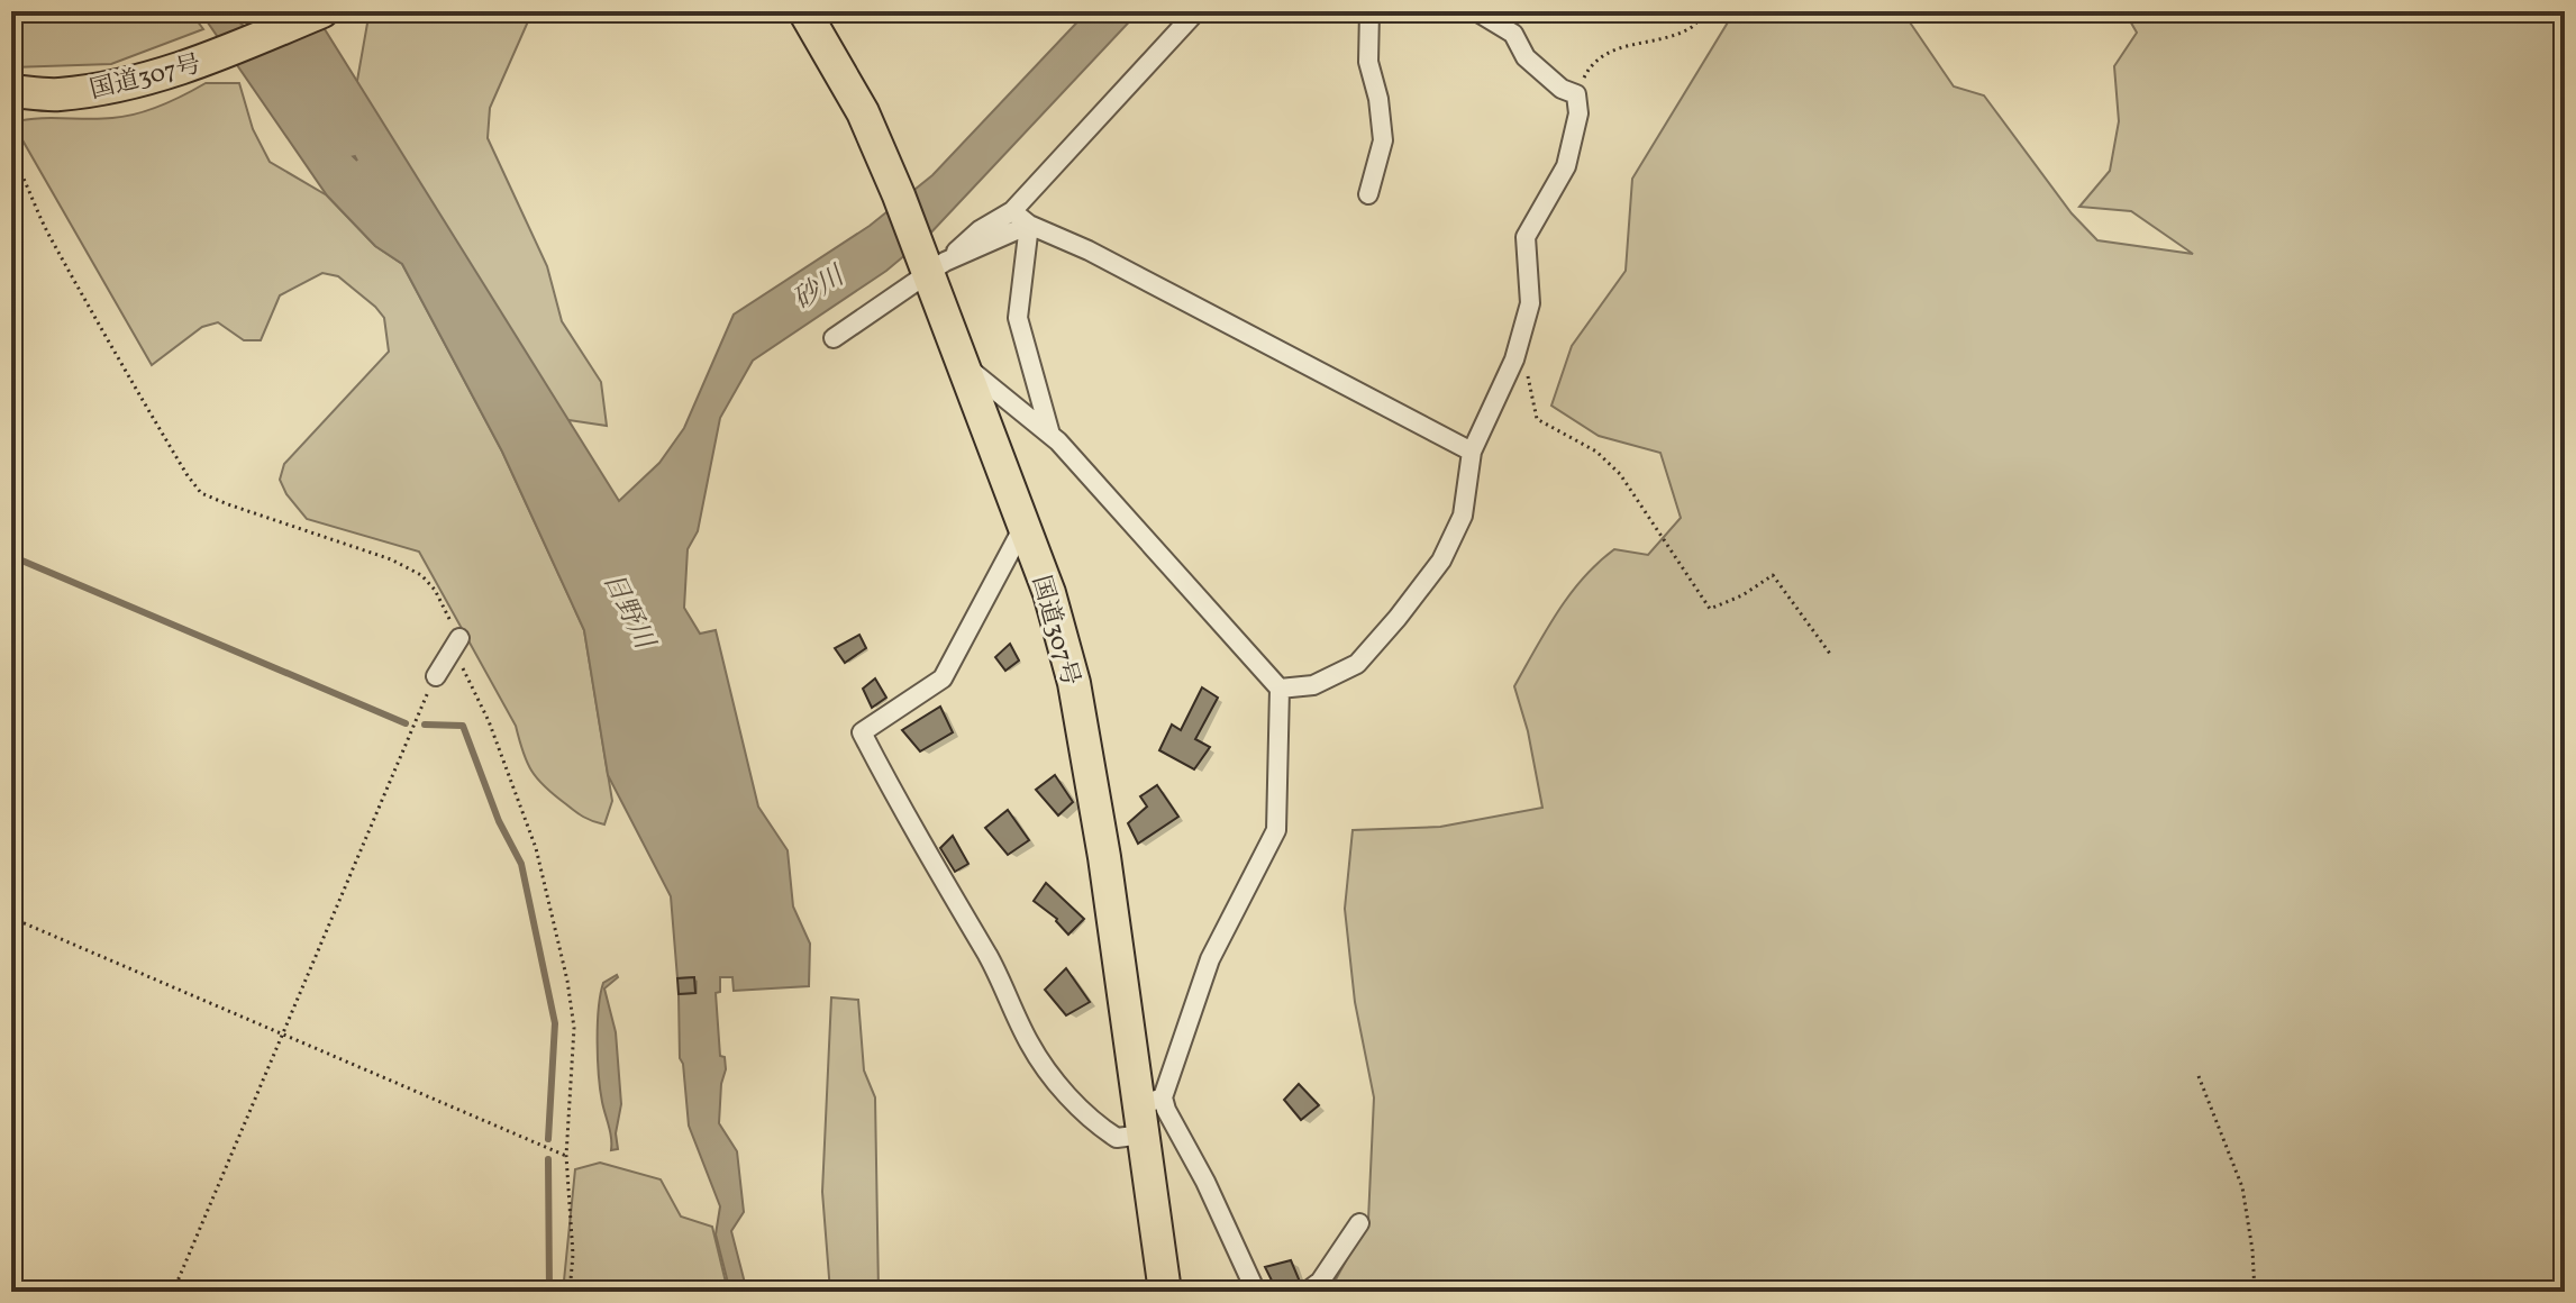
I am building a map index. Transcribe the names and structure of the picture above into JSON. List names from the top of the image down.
{
  "streets": {
    "highway": ["国道307号"]
  },
  "water": ["砂川", "日野川"]
}
